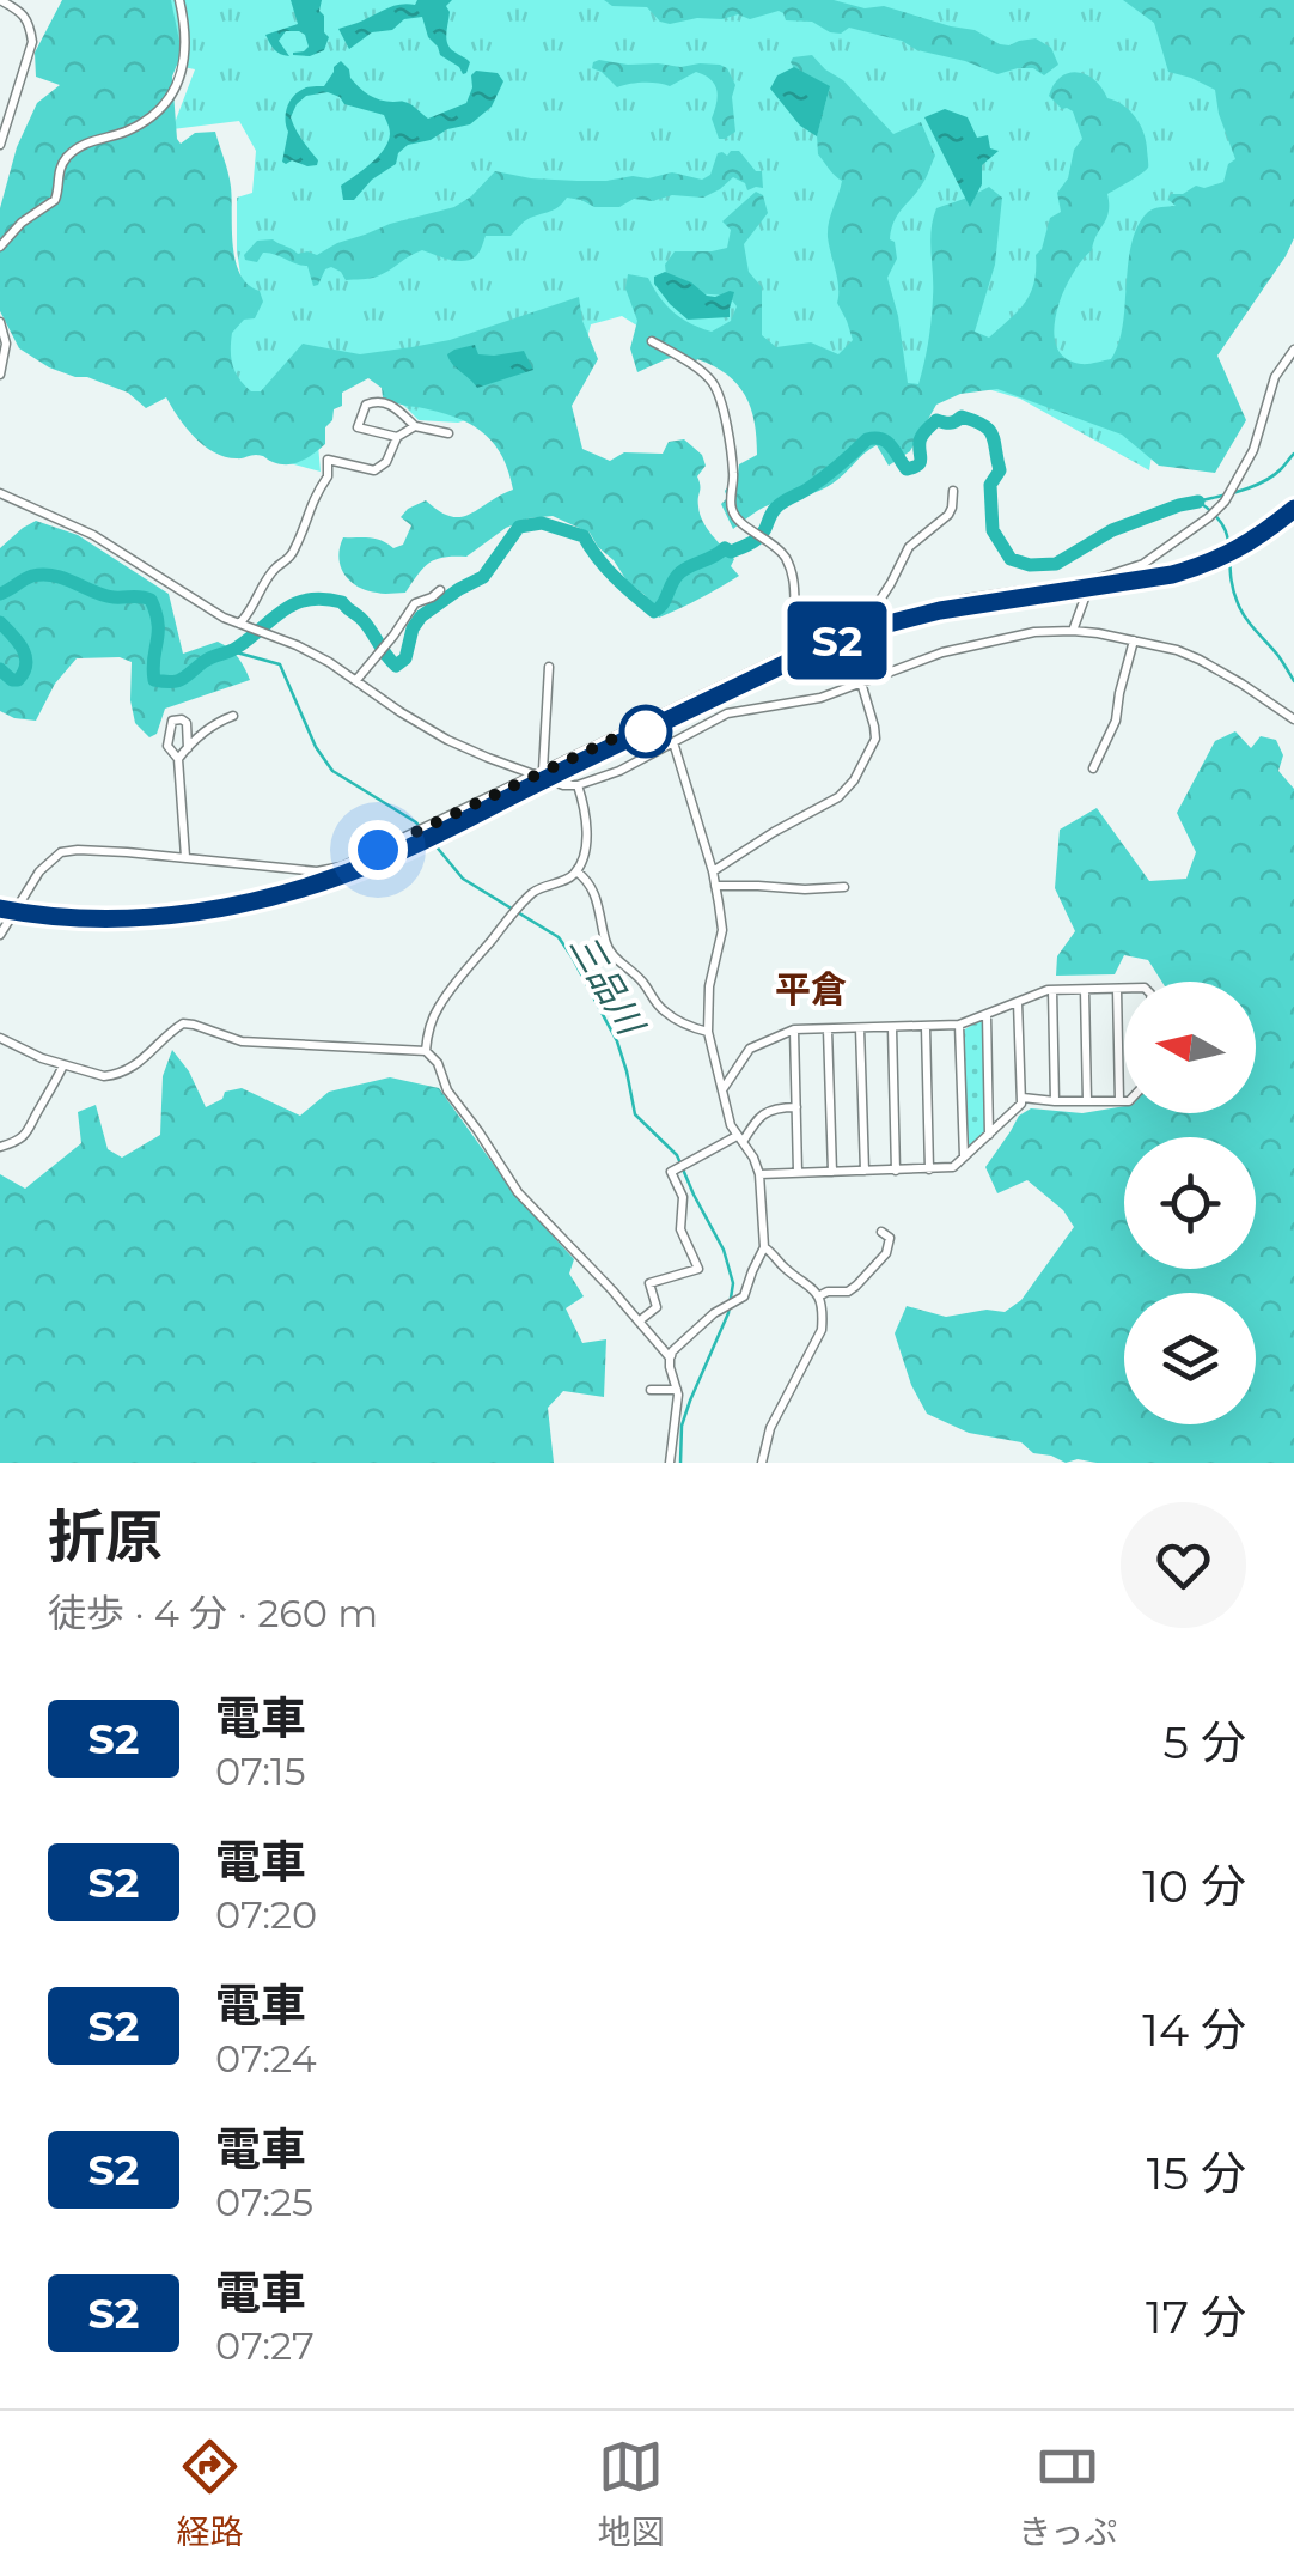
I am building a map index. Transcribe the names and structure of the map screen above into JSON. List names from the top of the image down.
{
  "districts": ["平倉"],
  "water": ["三品川"],
  "north": "left",
  "page": {
    "on_map": "S2",
    "heading": ["折原", "徒歩 · 4 分 · 260 m"],
    "list": [
      {
        "mark": "S2",
        "name": "電車",
        "note": "07:15",
        "value": "5 分"
      },
      {
        "mark": "S2",
        "name": "電車",
        "note": "07:20",
        "value": "10 分"
      },
      {
        "mark": "S2",
        "name": "電車",
        "note": "07:24",
        "value": "14 分"
      },
      {
        "mark": "S2",
        "name": "電車",
        "note": "07:25",
        "value": "15 分"
      },
      {
        "mark": "S2",
        "name": "電車",
        "note": "07:27",
        "value": "17 分"
      }
    ],
    "tabs": ["経路", "地図", "きっぷ"]
  }
}
